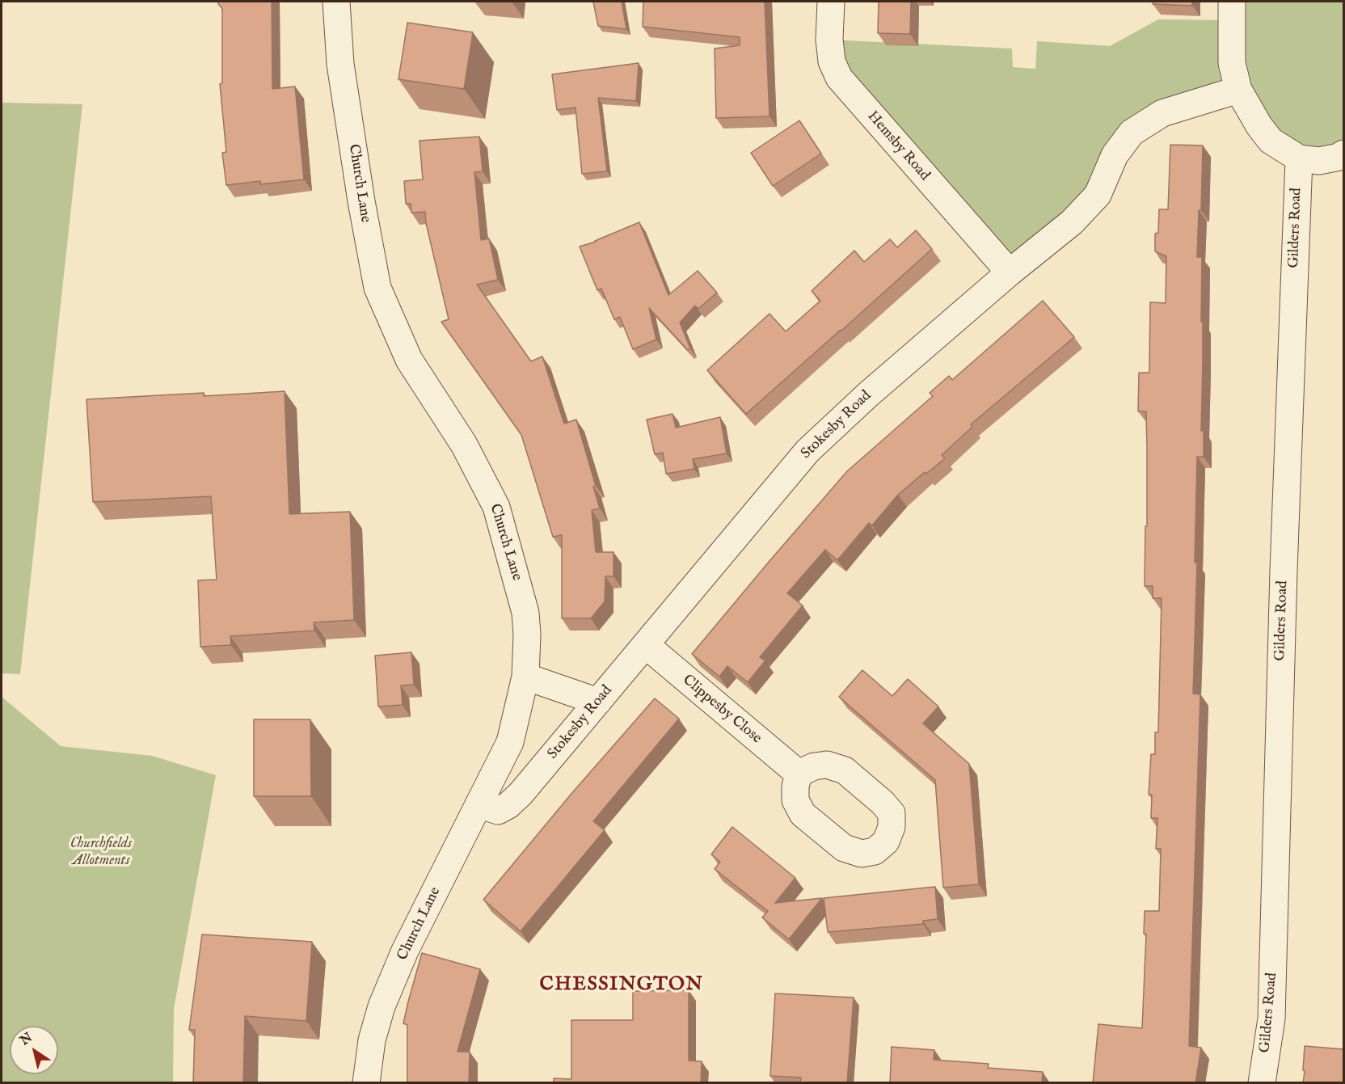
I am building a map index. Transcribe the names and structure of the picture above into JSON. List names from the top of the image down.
{
  "streets": {
    "street": [
      "Hemsby Road",
      "Church Lane",
      "Gilders Road",
      "Stokesby Road",
      "Clippesby Close"
    ]
  },
  "crossings": [
    ["Hemsby Road", "Stokesby Road"],
    ["Church Lane", "Stokesby Road"],
    ["Stokesby Road", "Clippesby Close"]
  ],
  "districts": ["CHESSINGTON"],
  "parks": ["Churchfields Allotments"],
  "north": "top left"
}
